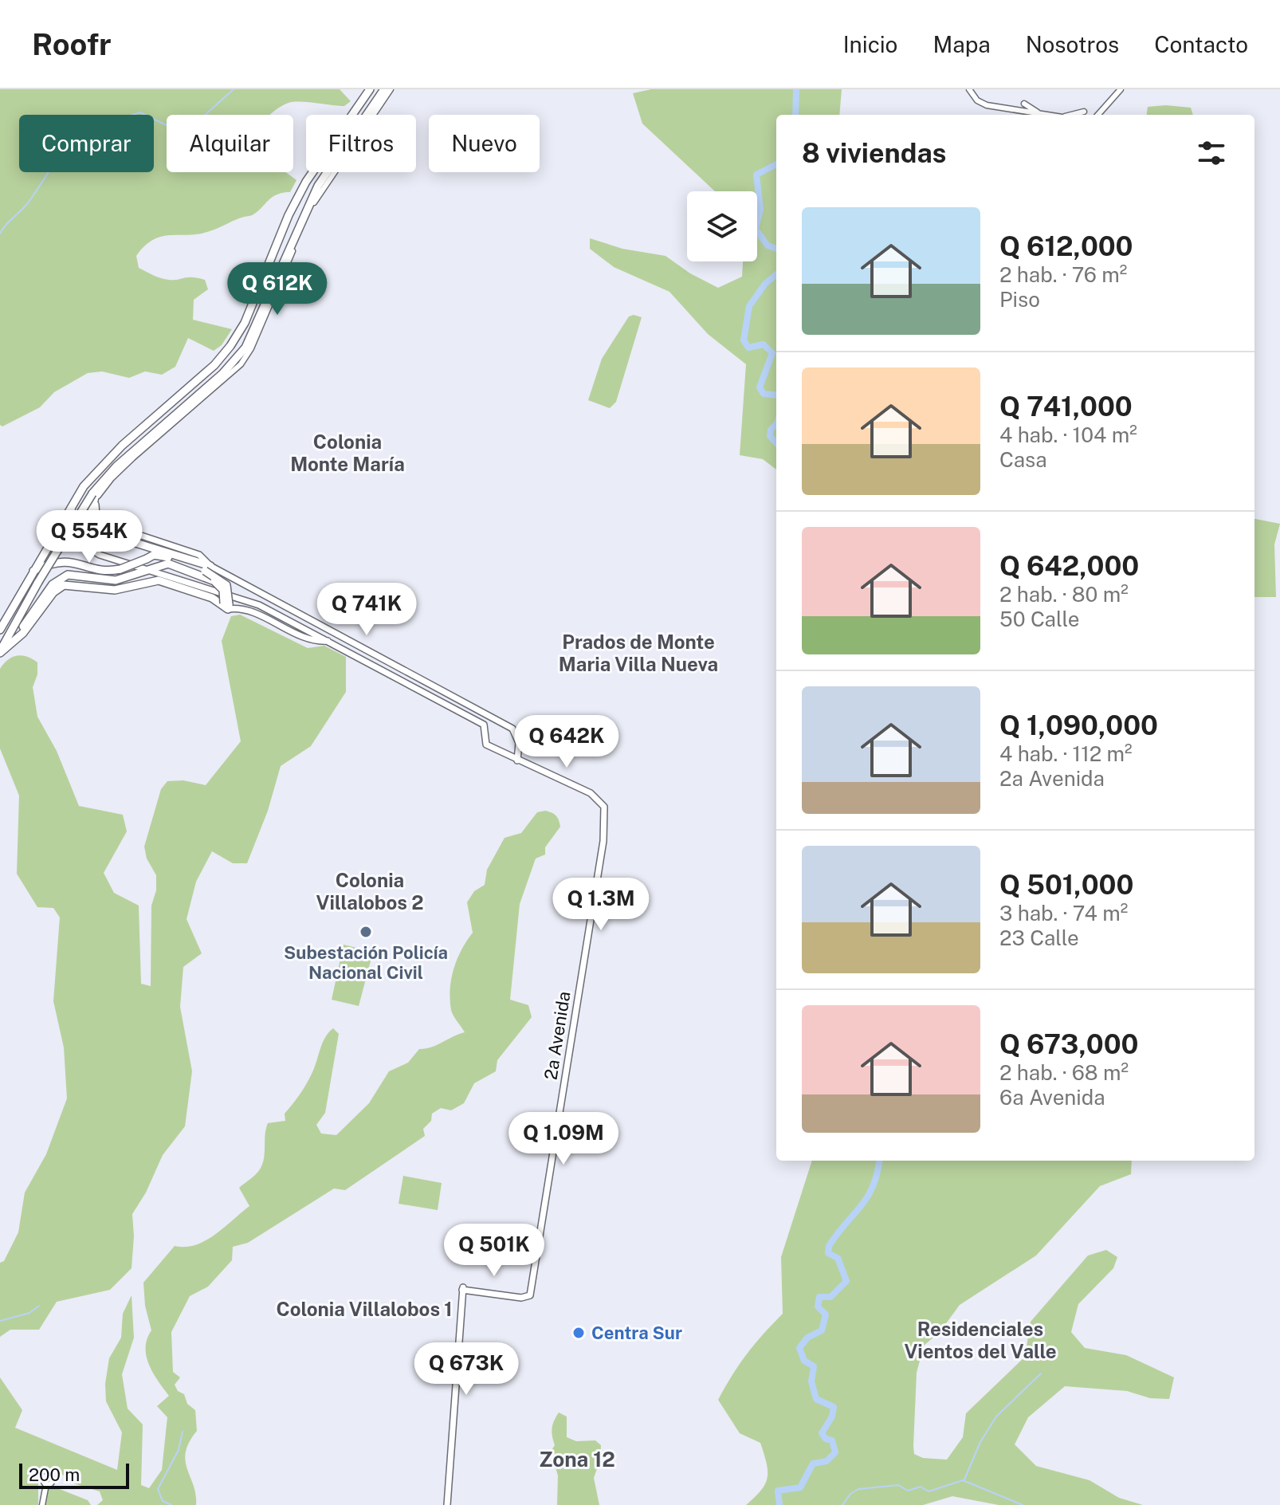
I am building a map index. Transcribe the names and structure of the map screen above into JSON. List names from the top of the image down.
{
  "streets": {
    "main road": ["2a Avenida"]
  },
  "districts": [
    "Colonia Monte María",
    "Prados de Monte Maria Villa Nueva",
    "Colonia Villalobos 2",
    "Colonia Villalobos 1",
    "Residenciales Vientos del Valle",
    "Zona 12"
  ],
  "places": ["Subestación Policía Nacional Civil", "Centra Sur"],
  "scale_bar": "200 m",
  "page": {
    "header": "Roofr",
    "nav": [
      "Inicio",
      "Mapa",
      "Nosotros",
      "Contacto"
    ],
    "chip": [
      "Comprar",
      "Alquilar",
      "Filtros",
      "Nuevo"
    ],
    "heading": "8 viviendas",
    "list": [
      {
        "name": "Q 612,000",
        "note": "2 hab. · 76 m² · Piso"
      },
      {
        "name": "Q 741,000",
        "note": "4 hab. · 104 m² · Casa"
      },
      {
        "name": "Q 642,000",
        "note": "2 hab. · 80 m² · 50 Calle"
      },
      {
        "name": "Q 1,090,000",
        "note": "4 hab. · 112 m² · 2a Avenida"
      },
      {
        "name": "Q 501,000",
        "note": "3 hab. · 74 m² · 23 Calle"
      },
      {
        "name": "Q 673,000",
        "note": "2 hab. · 68 m² · 6a Avenida"
      }
    ],
    "price": [
      "Q 612K",
      "Q 554K",
      "Q 741K",
      "Q 642K",
      "Q 1.3M",
      "Q 1.09M",
      "Q 501K",
      "Q 673K"
    ],
    "scale": "200 m"
  }
}
